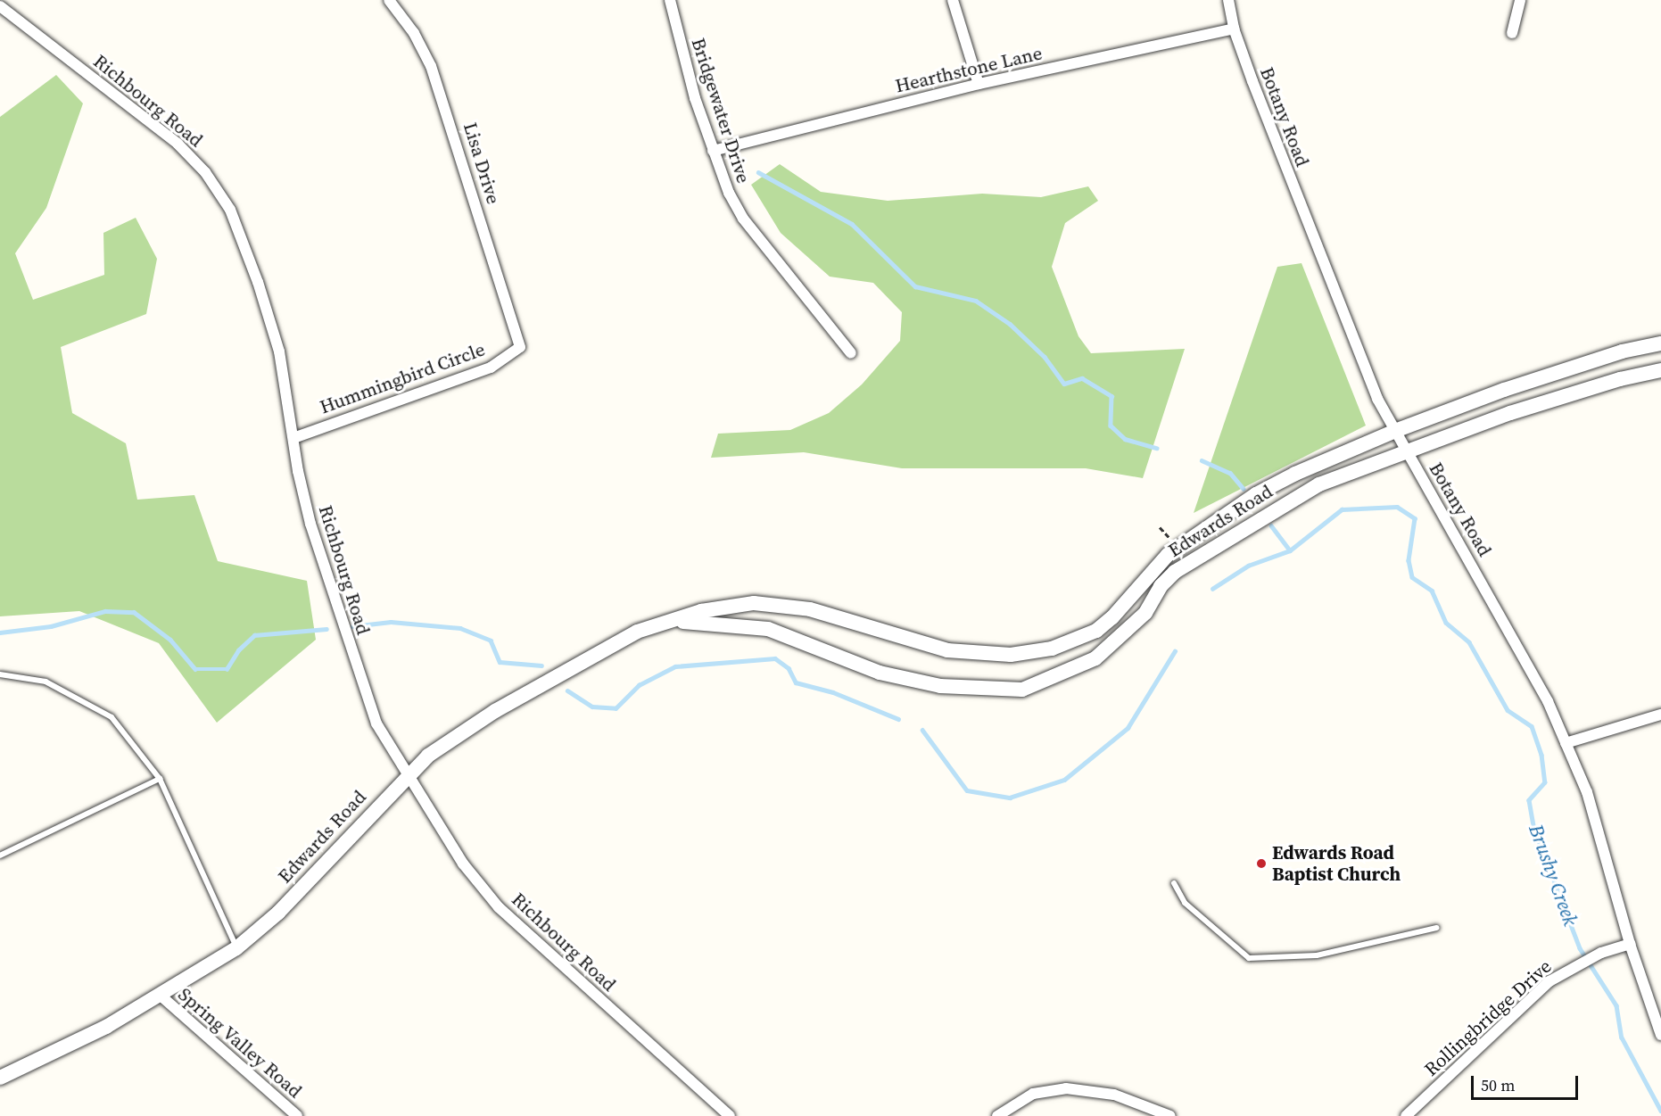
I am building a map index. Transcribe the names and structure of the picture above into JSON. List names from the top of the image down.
{
  "streets": {
    "street": [
      "Hearthstone Lane",
      "Richbourg Road",
      "Bridgewater Drive",
      "Botany Road",
      "Lisa Drive",
      "Hummingbird Circle",
      "Edwards Road",
      "Rollingbridge Drive",
      "Spring Valley Road"
    ]
  },
  "crossings": [
    ["Hearthstone Lane", "Bridgewater Drive"],
    ["Hearthstone Lane", "Botany Road"],
    ["Richbourg Road", "Hummingbird Circle"],
    ["Richbourg Road", "Edwards Road"],
    ["Botany Road", "Edwards Road"],
    ["Botany Road", "Rollingbridge Drive"],
    ["Lisa Drive", "Hummingbird Circle"],
    ["Edwards Road", "Spring Valley Road"]
  ],
  "water": ["Brushy Creek"],
  "places": ["Edwards Road Baptist Church"],
  "scale_bar": "50 m"
}
